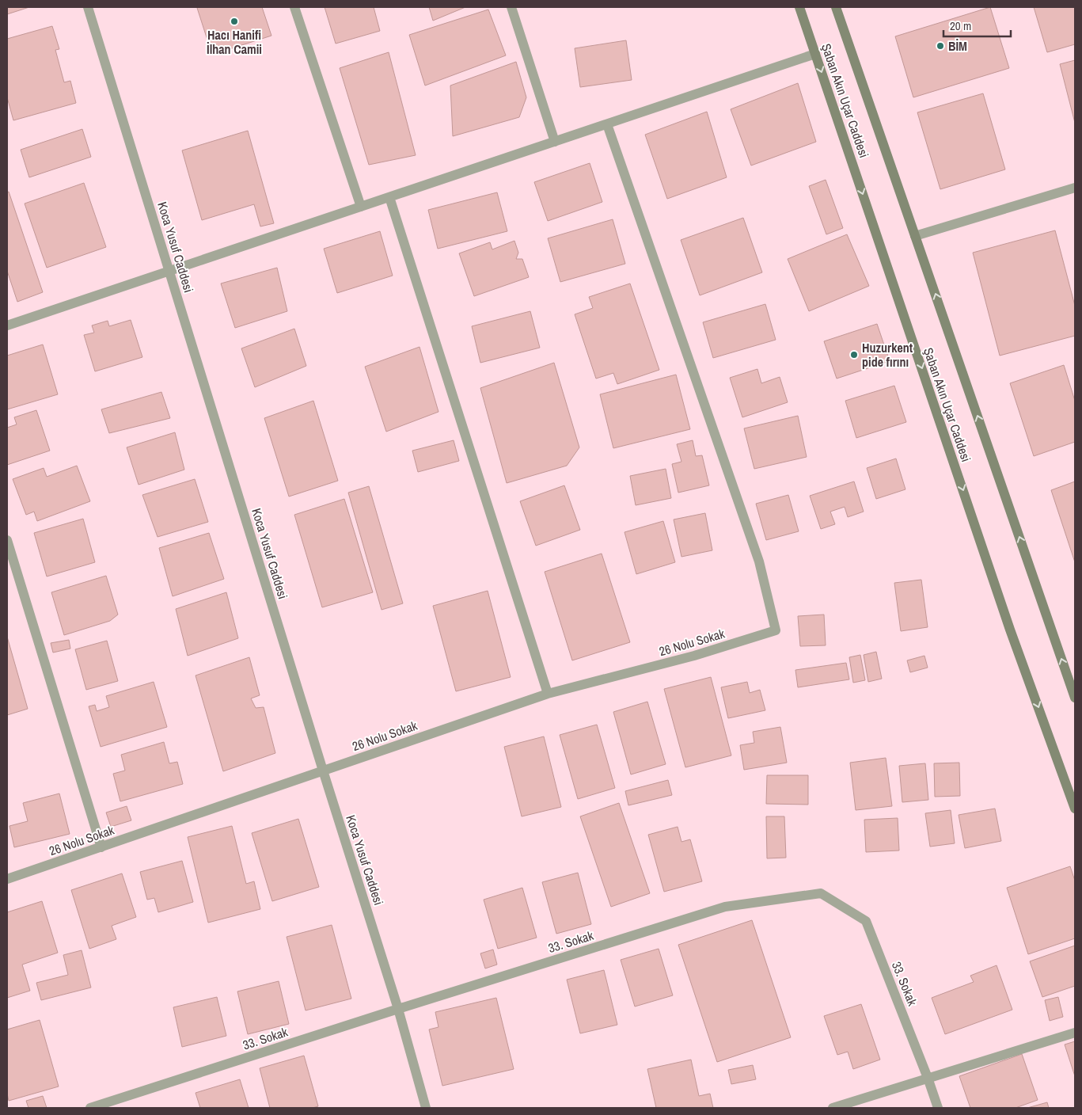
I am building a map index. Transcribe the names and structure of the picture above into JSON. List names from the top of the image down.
{
  "streets": {
    "main road": ["Şaban Akın Uçar Caddesi"],
    "street": ["Koca Yusuf Caddesi", "26 Nolu Sokak", "33. Sokak"]
  },
  "crossings": [
    ["Koca Yusuf Caddesi", "26 Nolu Sokak"],
    ["Koca Yusuf Caddesi", "33. Sokak"]
  ],
  "places": ["Hacı Hanifi İlhan Camii", "BİM", "Huzurkent pide fırını"],
  "scale_bar": "20 m"
}
